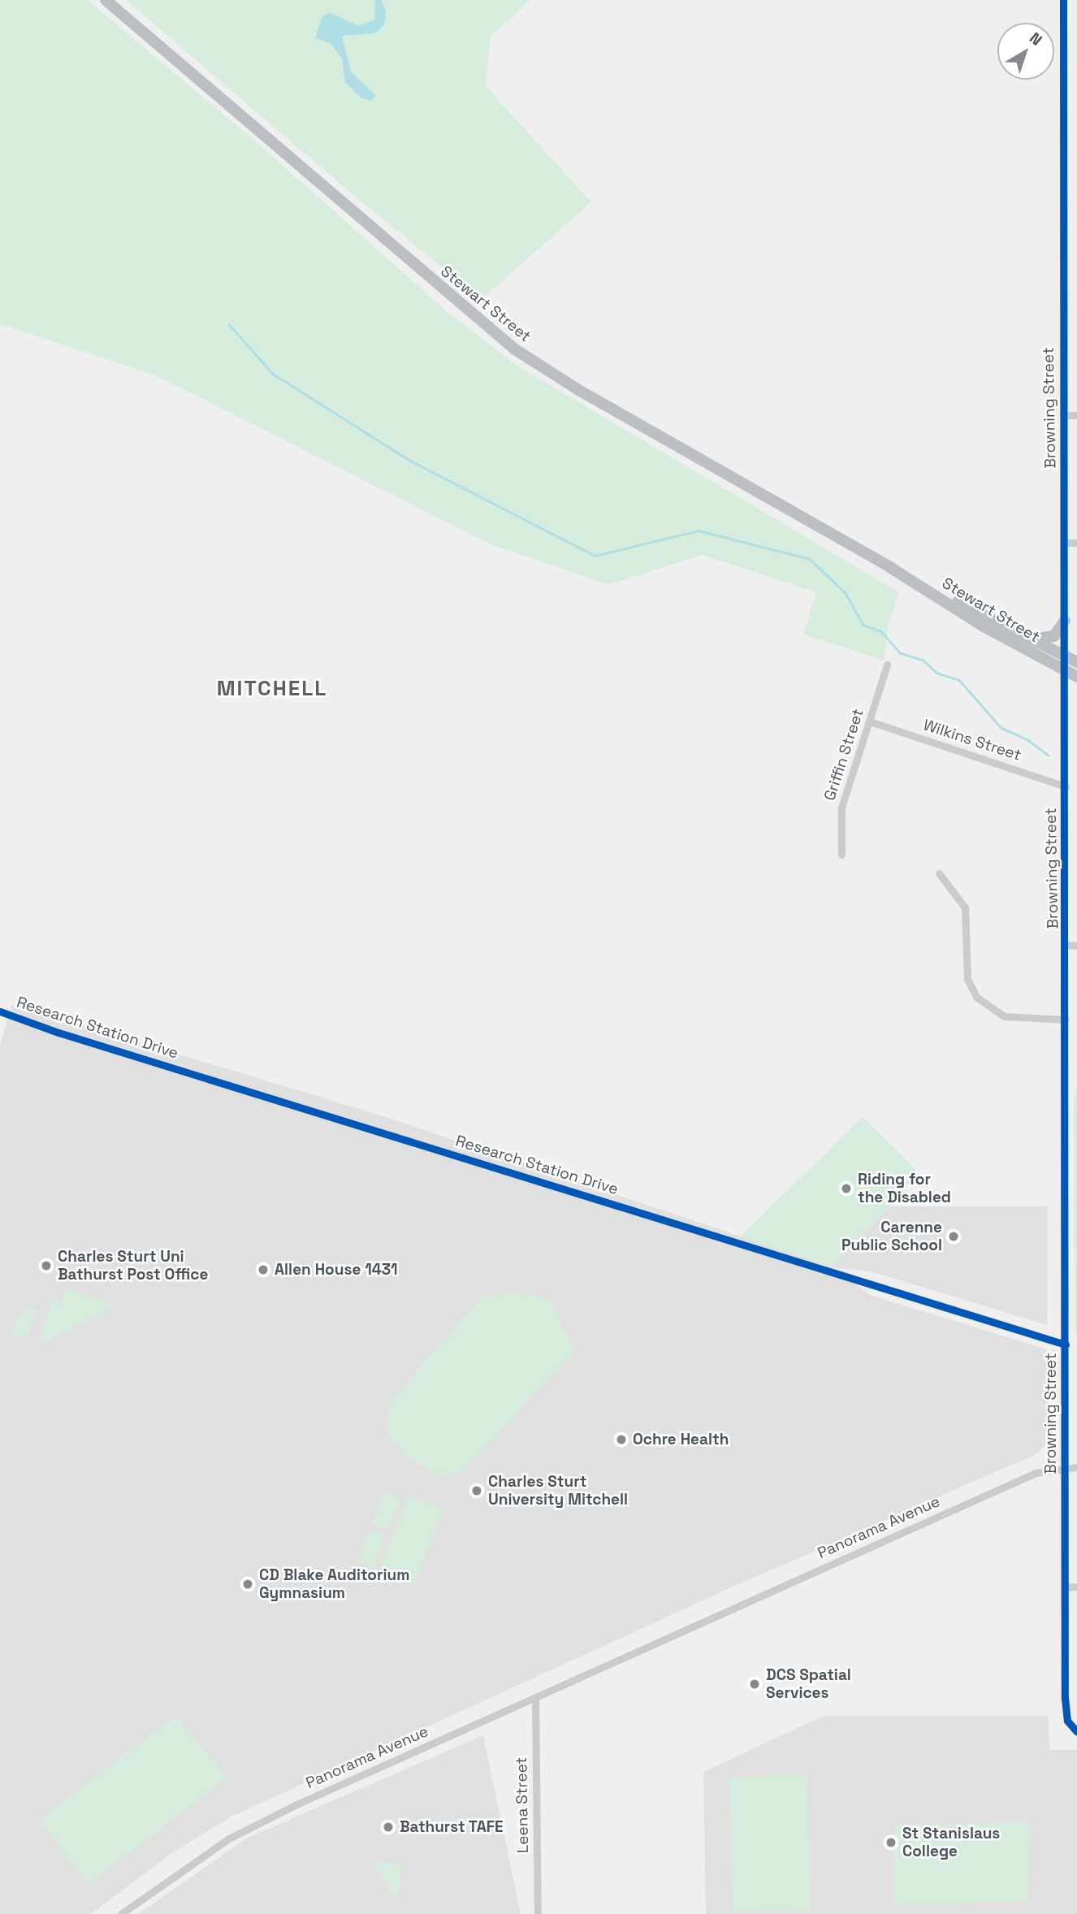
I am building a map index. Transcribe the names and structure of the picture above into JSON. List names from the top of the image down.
{
  "streets": {
    "highway": ["Stewart Street"],
    "street": [
      "Browning Street",
      "Wilkins Street",
      "Griffin Street",
      "Research Station Drive",
      "Panorama Avenue",
      "Leena Street"
    ]
  },
  "crossings": [
    ["Stewart Street", "Browning Street"],
    ["Browning Street", "Wilkins Street"],
    ["Browning Street", "Research Station Drive"],
    ["Browning Street", "Panorama Avenue"],
    ["Wilkins Street", "Griffin Street"],
    ["Panorama Avenue", "Leena Street"]
  ],
  "districts": ["MITCHELL"],
  "places": [
    "Riding for the Disabled",
    "Carenne Public School",
    "Charles Sturt Uni Bathurst Post Office",
    "Allen House 1431",
    "Ochre Health",
    "Charles Sturt University Mitchell",
    "CD Blake Auditorium Gymnasium",
    "DCS Spatial Services",
    "Bathurst TAFE",
    "St Stanislaus College"
  ],
  "north": "top right"
}
